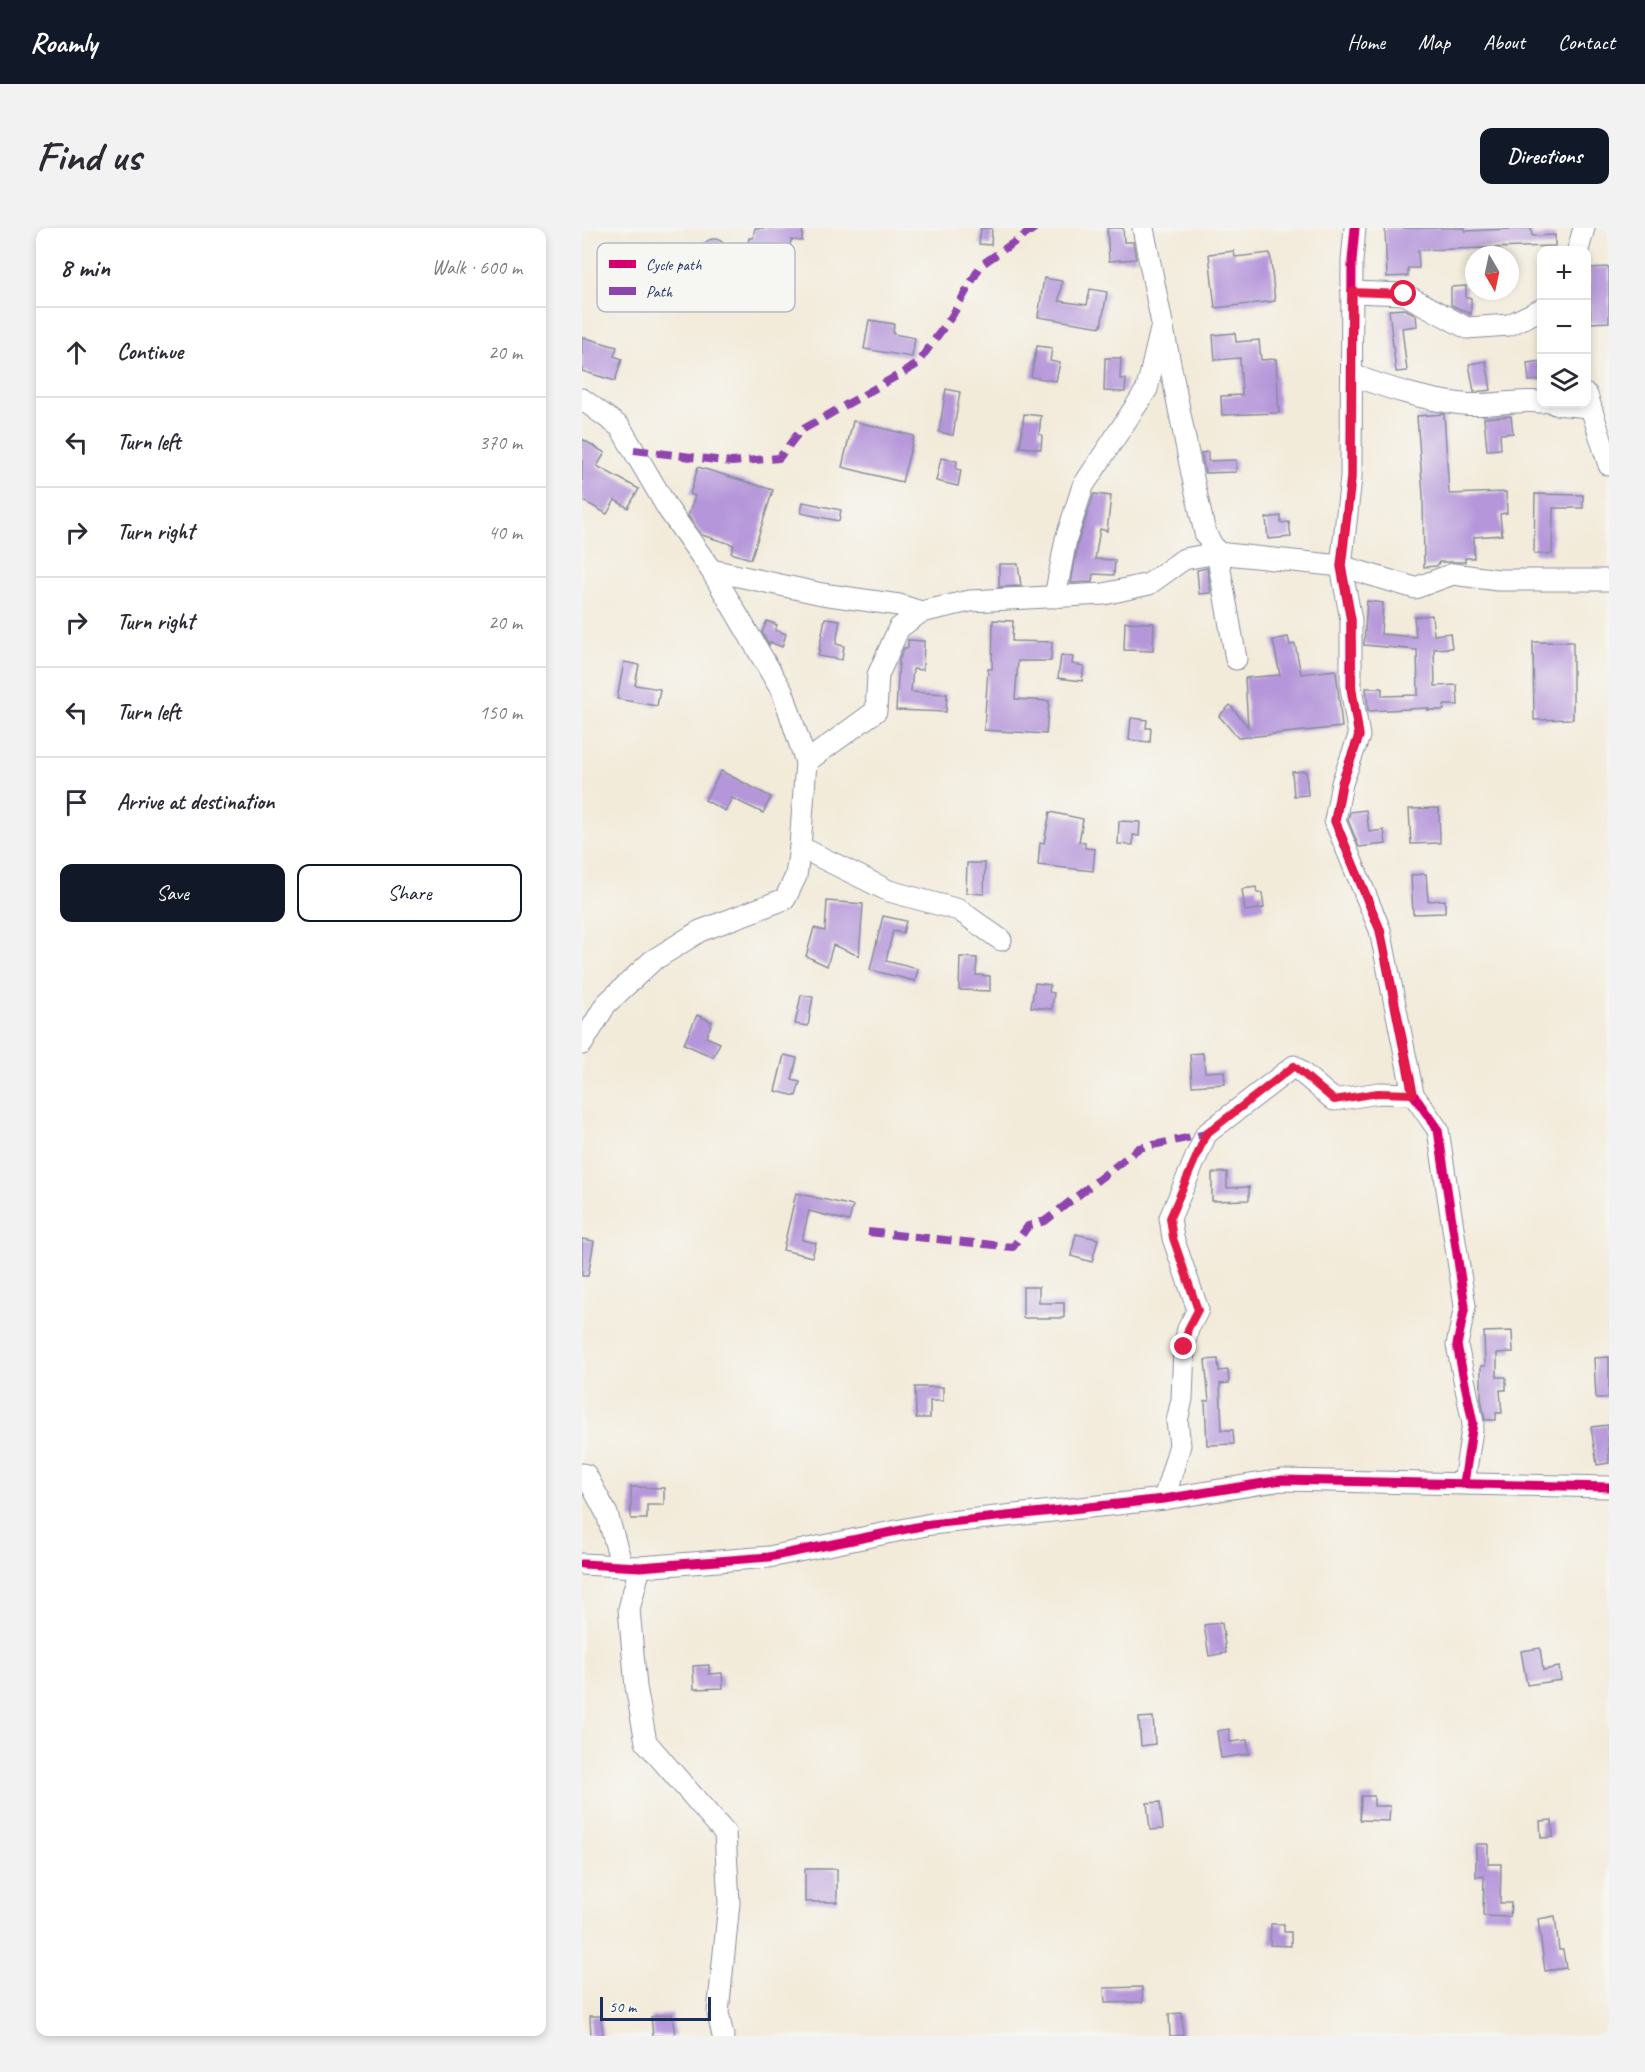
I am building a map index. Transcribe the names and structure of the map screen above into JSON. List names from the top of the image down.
{
  "legend": ["Cycle path", "Path"],
  "scale_bar": "50 m",
  "north": "bottom",
  "page": {
    "header": "Roamly",
    "nav": [
      "Home",
      "Map",
      "About",
      "Contact"
    ],
    "buttons": [
      "Directions",
      ["Save", "Share"]
    ],
    "title": "Find us",
    "heading": ["8 min", "Walk · 600 m"],
    "map_buttons": ["+", "−"],
    "list": [
      ["Continue", "20 m"],
      ["Turn left", "370 m"],
      ["Turn right", "40 m"],
      ["Turn right", "20 m"],
      ["Turn left", "150 m"],
      "Arrive at destination"
    ],
    "scale": "50 m"
  }
}
